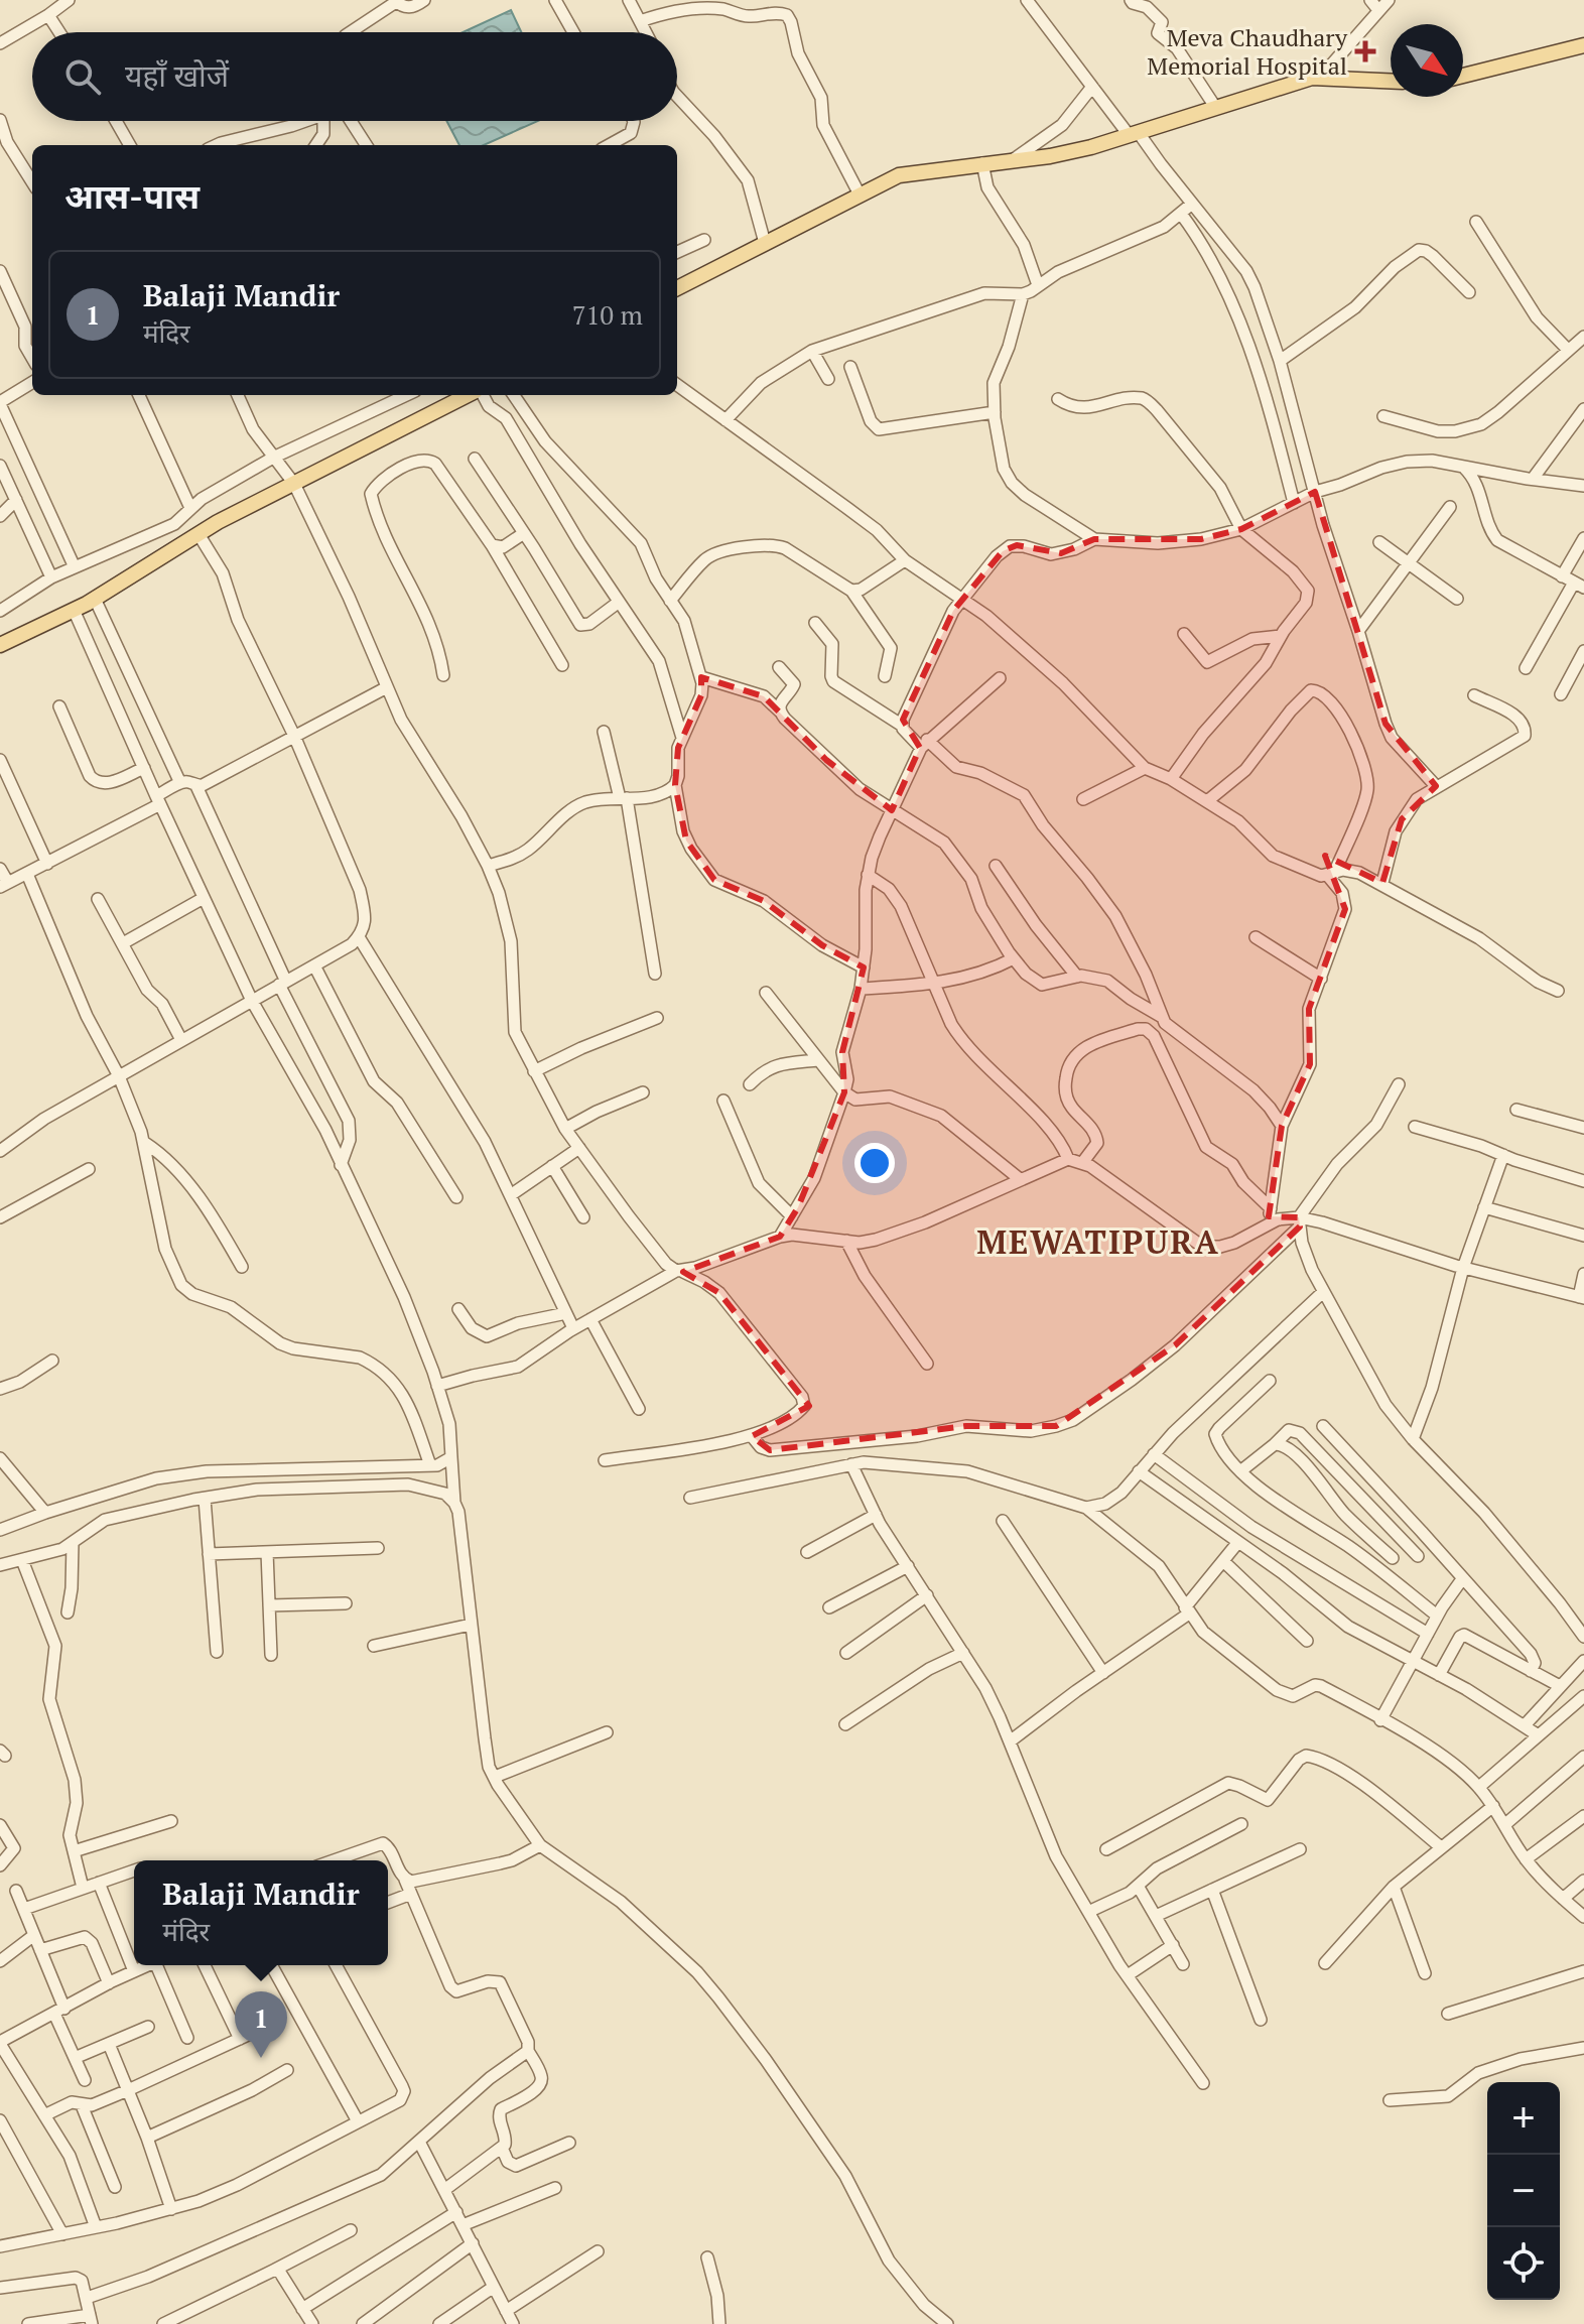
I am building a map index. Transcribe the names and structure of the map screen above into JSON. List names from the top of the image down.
{
  "districts": ["MEWATIPURA"],
  "places": {
    "health": ["Meva Chaudhary Memorial Hospital"]
  },
  "north": "bottom right",
  "page": {
    "search": "यहाँ खोजें",
    "heading": "आस-पास",
    "list": [
      {
        "mark": "1",
        "name": "Balaji Mandir",
        "note": "मंदिर",
        "value": "710 m"
      }
    ],
    "popup": ["Balaji Mandir", "मंदिर"],
    "pins": "1",
    "map_buttons": ["+", "−"]
  }
}
